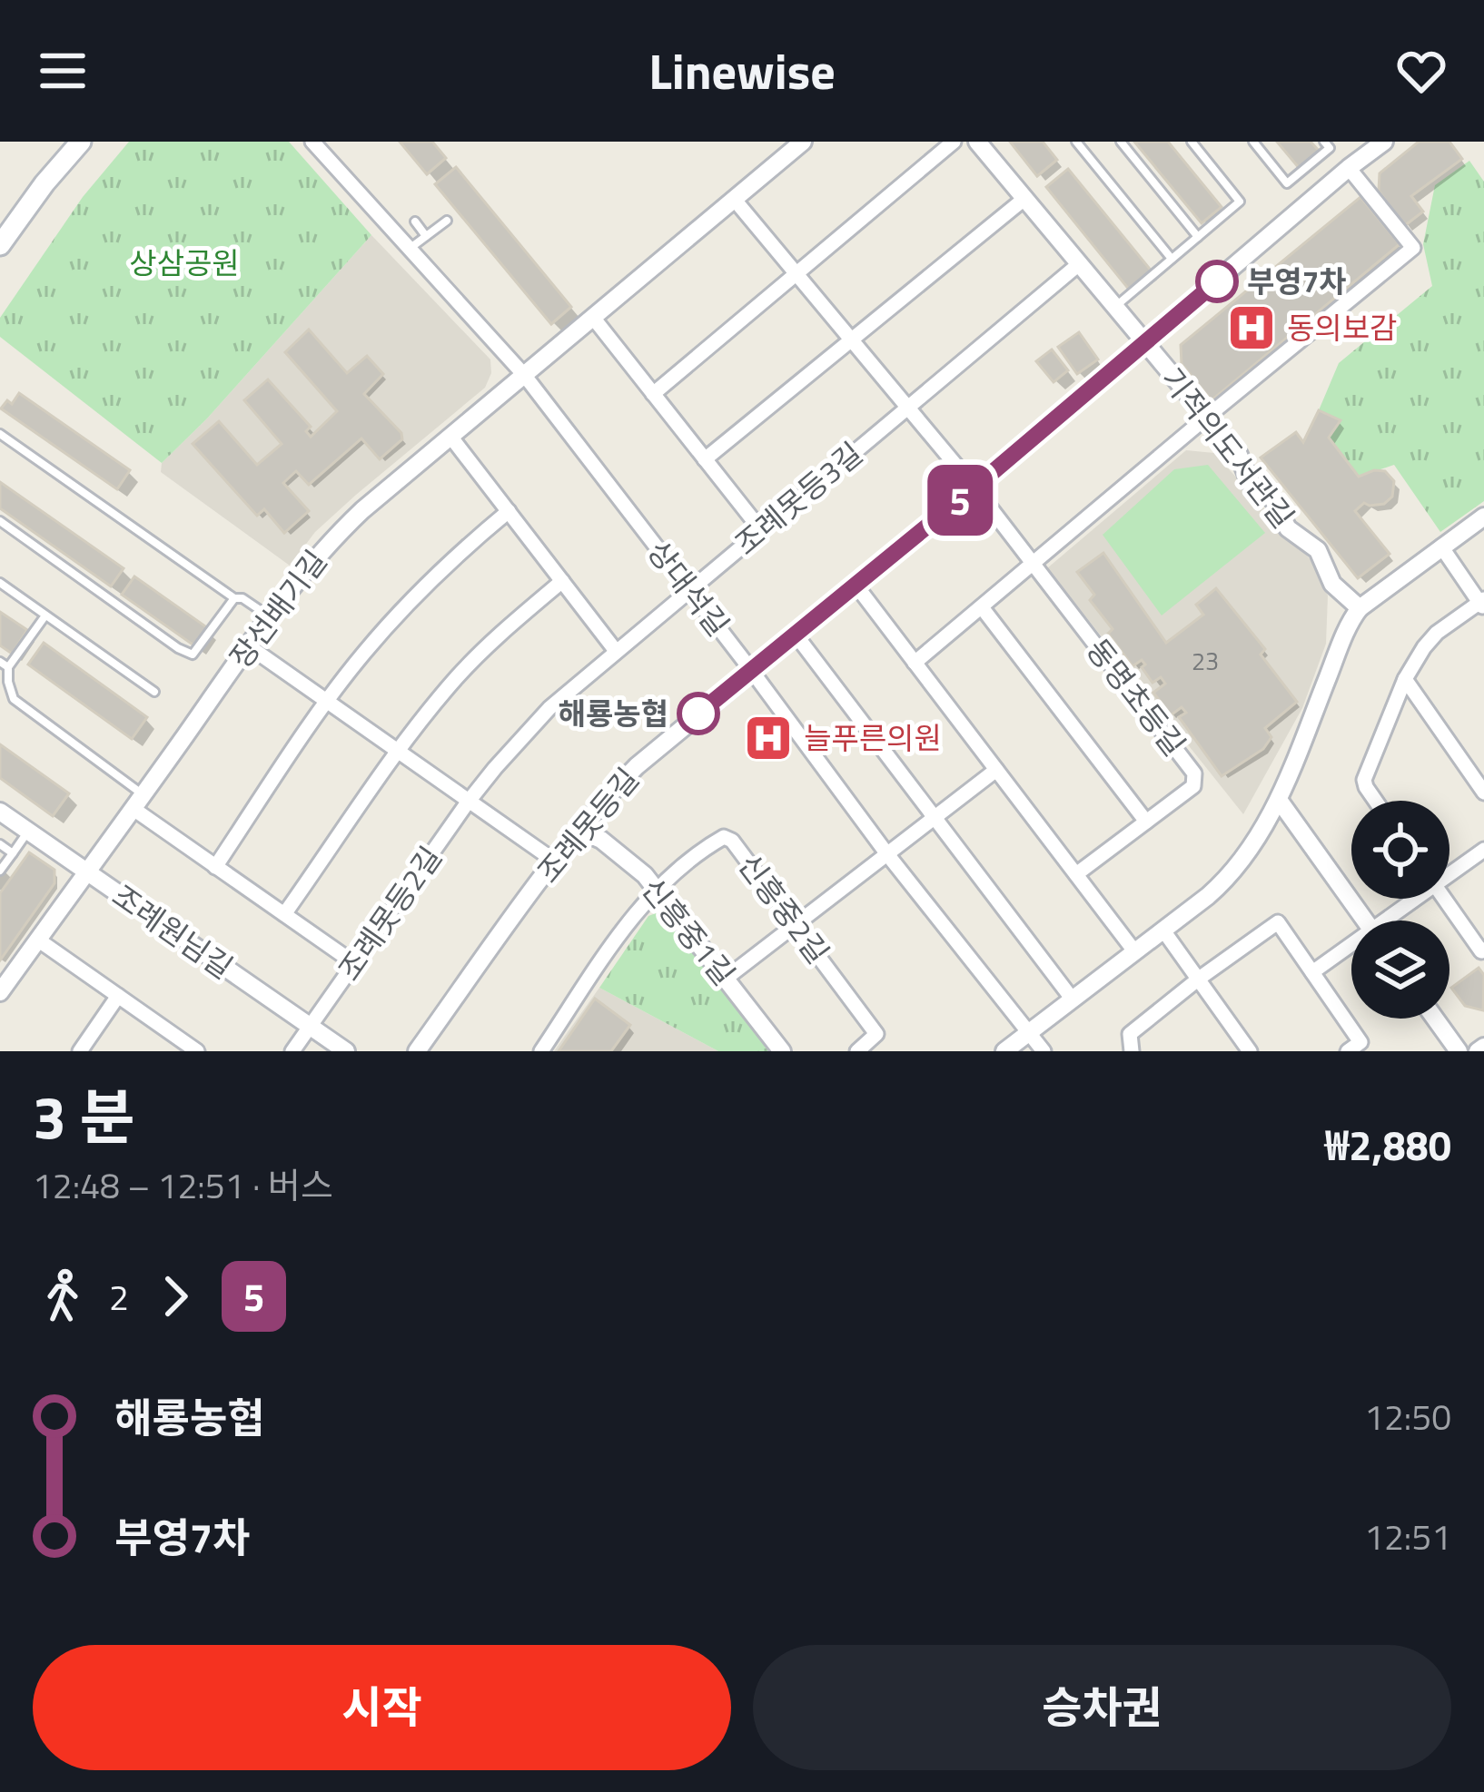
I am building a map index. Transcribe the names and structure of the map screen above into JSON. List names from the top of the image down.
{
  "streets": {
    "street": [
      "기적의도서관길",
      "조례못등3길",
      "상대석길",
      "장선배기길",
      "동명초등길",
      "조례못등길",
      "신흥중2길",
      "조례못등2길",
      "조례원님길",
      "신흥중1길"
    ]
  },
  "crossings": [
    ["기적의도서관길", "조례못등3길"],
    ["기적의도서관길", "조례못등길"],
    ["조례못등3길", "상대석길"],
    ["조례못등3길", "조례못등2길"],
    ["상대석길", "장선배기길"],
    ["상대석길", "조례못등길"],
    ["상대석길", "조례못등2길"],
    ["장선배기길", "조례원님길"],
    ["동명초등길", "조례못등길"],
    ["조례못등길", "신흥중1길"],
    ["신흥중2길", "신흥중1길"],
    ["조례못등2길", "조례원님길"]
  ],
  "parks": ["상삼공원"],
  "places": {
    "other": ["부영7차", "해룡농협"],
    "hospital": ["동의보감", "늘푸른의원"]
  },
  "lines": ["bus line 5"],
  "house_numbers": ["23"],
  "page": {
    "header": "Linewise",
    "on_map": "5",
    "heading": ["3 분", "12:48 – 12:51 · 버스", "₩2,880"],
    "legs": ["2", "5"],
    "list": [
      {
        "name": "해룡농협",
        "value": "12:50"
      },
      {
        "name": "부영7차",
        "value": "12:51"
      }
    ],
    "buttons": ["시작", "승차권"]
  }
}
